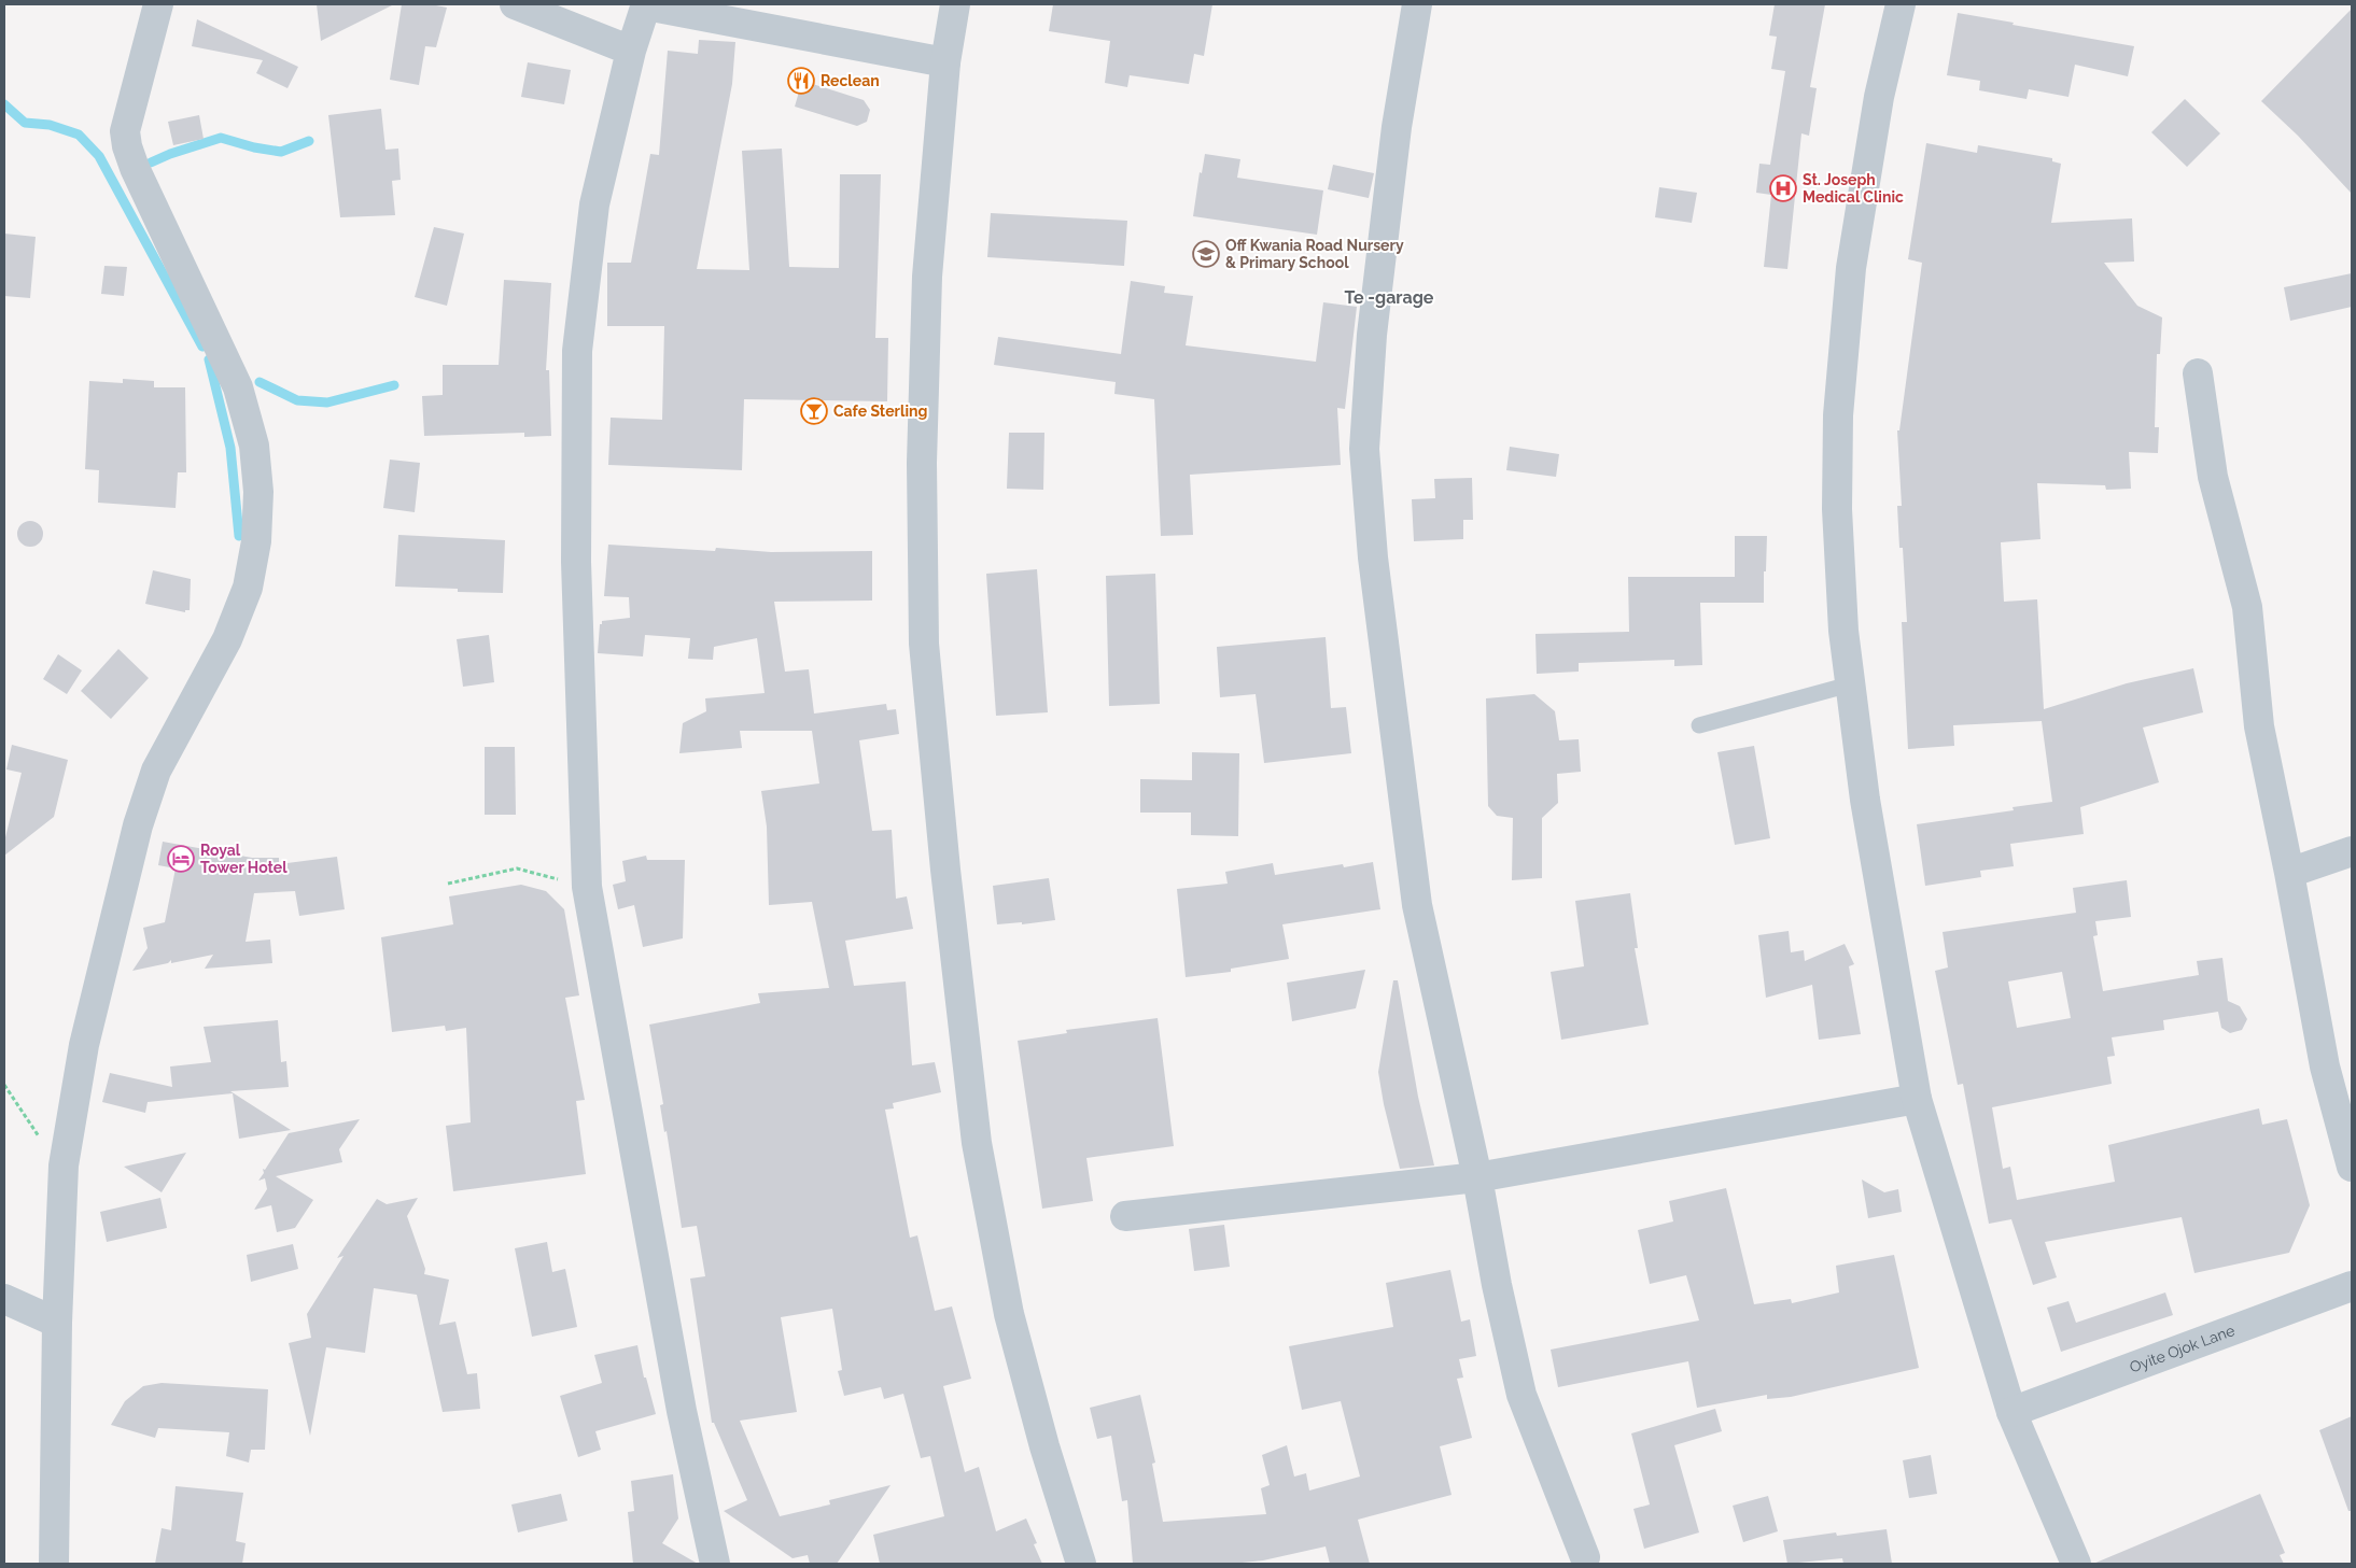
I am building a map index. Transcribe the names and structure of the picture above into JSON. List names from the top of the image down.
{
  "streets": {
    "street": ["Oyite Ojok Lane"]
  },
  "districts": ["Te -garage"],
  "places": {
    "restaurant": ["Reclean"],
    "hospital": ["St. Joseph Medical Clinic"],
    "school or university": ["Off Kwania Road Nursery & Primary School"],
    "bar": ["Cafe Sterling"],
    "hotel": ["Royal Tower Hotel"]
  }
}
